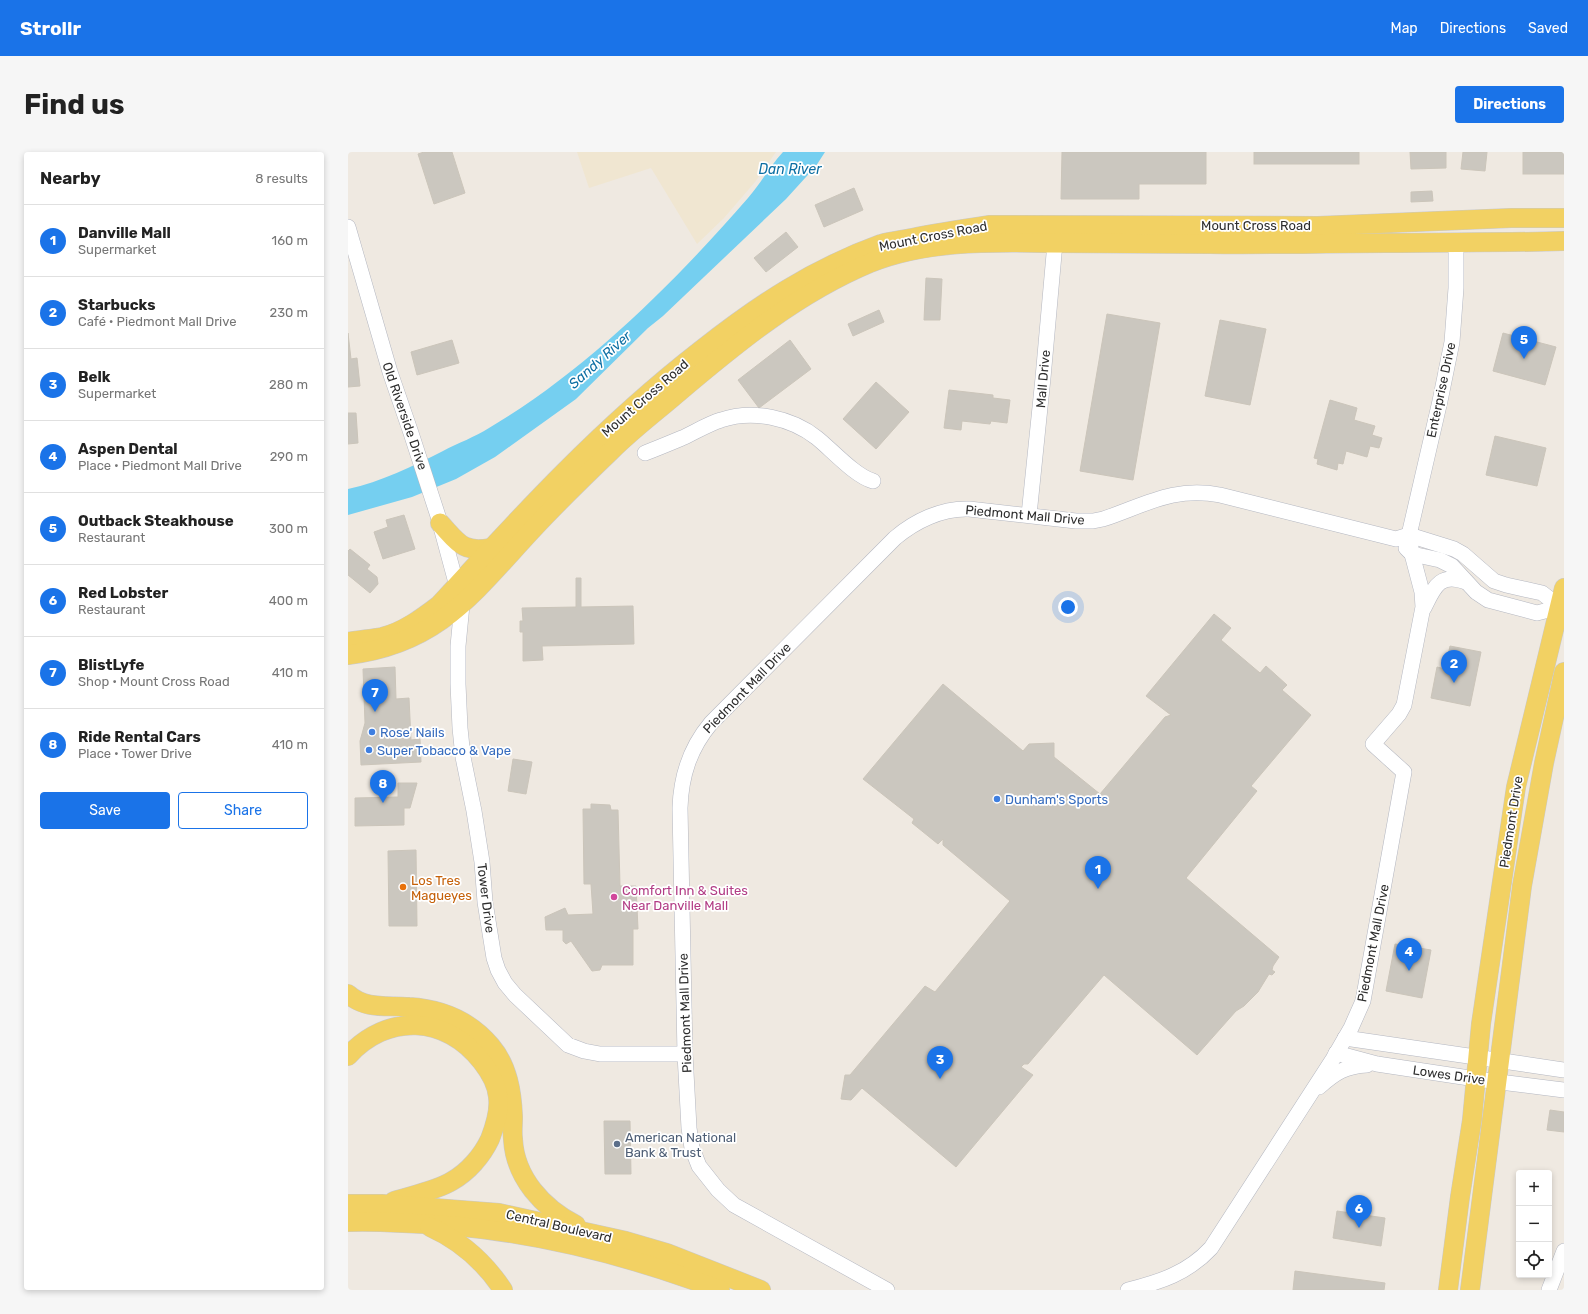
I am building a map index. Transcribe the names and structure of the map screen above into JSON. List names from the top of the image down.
{
  "streets": {
    "main road": ["Mount Cross Road", "Piedmont Drive", "Central Boulevard"],
    "street": [
      "Mall Drive",
      "Enterprise Drive",
      "Old Riverside Drive",
      "Piedmont Mall Drive",
      "Tower Drive",
      "Lowes Drive"
    ]
  },
  "crossings": [
    ["Mount Cross Road", "Mall Drive"],
    ["Mount Cross Road", "Enterprise Drive"],
    ["Mount Cross Road", "Old Riverside Drive"],
    ["Mount Cross Road", "Tower Drive"],
    ["Mall Drive", "Piedmont Mall Drive"],
    ["Enterprise Drive", "Piedmont Mall Drive"],
    ["Old Riverside Drive", "Tower Drive"],
    ["Piedmont Mall Drive", "Tower Drive"],
    ["Piedmont Mall Drive", "Lowes Drive"],
    ["Piedmont Drive", "Lowes Drive"]
  ],
  "water": ["Dan River", "Sandy River"],
  "places": [
    "Rose' Nails",
    "Super Tobacco & Vape",
    "Dunham's Sports",
    "Los Tres Magueyes",
    "Comfort Inn & Suites Near Danville Mall",
    "American National Bank & Trust"
  ],
  "page": {
    "header": "Strollr",
    "nav": ["Map", "Directions", "Saved"],
    "buttons": [
      "Directions",
      ["Save", "Share"]
    ],
    "title": "Find us",
    "heading": ["Nearby", "8 results"],
    "list": [
      {
        "mark": "1",
        "name": "Danville Mall",
        "note": "Supermarket",
        "value": "160 m"
      },
      {
        "mark": "2",
        "name": "Starbucks",
        "note": "Café · Piedmont Mall Drive",
        "value": "230 m"
      },
      {
        "mark": "3",
        "name": "Belk",
        "note": "Supermarket",
        "value": "280 m"
      },
      {
        "mark": "4",
        "name": "Aspen Dental",
        "note": "Place · Piedmont Mall Drive",
        "value": "290 m"
      },
      {
        "mark": "5",
        "name": "Outback Steakhouse",
        "note": "Restaurant",
        "value": "300 m"
      },
      {
        "mark": "6",
        "name": "Red Lobster",
        "note": "Restaurant",
        "value": "400 m"
      },
      {
        "mark": "7",
        "name": "BlistLyfe",
        "note": "Shop · Mount Cross Road",
        "value": "410 m"
      },
      {
        "mark": "8",
        "name": "Ride Rental Cars",
        "note": "Place · Tower Drive",
        "value": "410 m"
      }
    ],
    "pins": [
      "5",
      "2",
      "7",
      "8",
      "1",
      "4",
      "3",
      "6"
    ],
    "map_buttons": ["+", "−"]
  }
}
